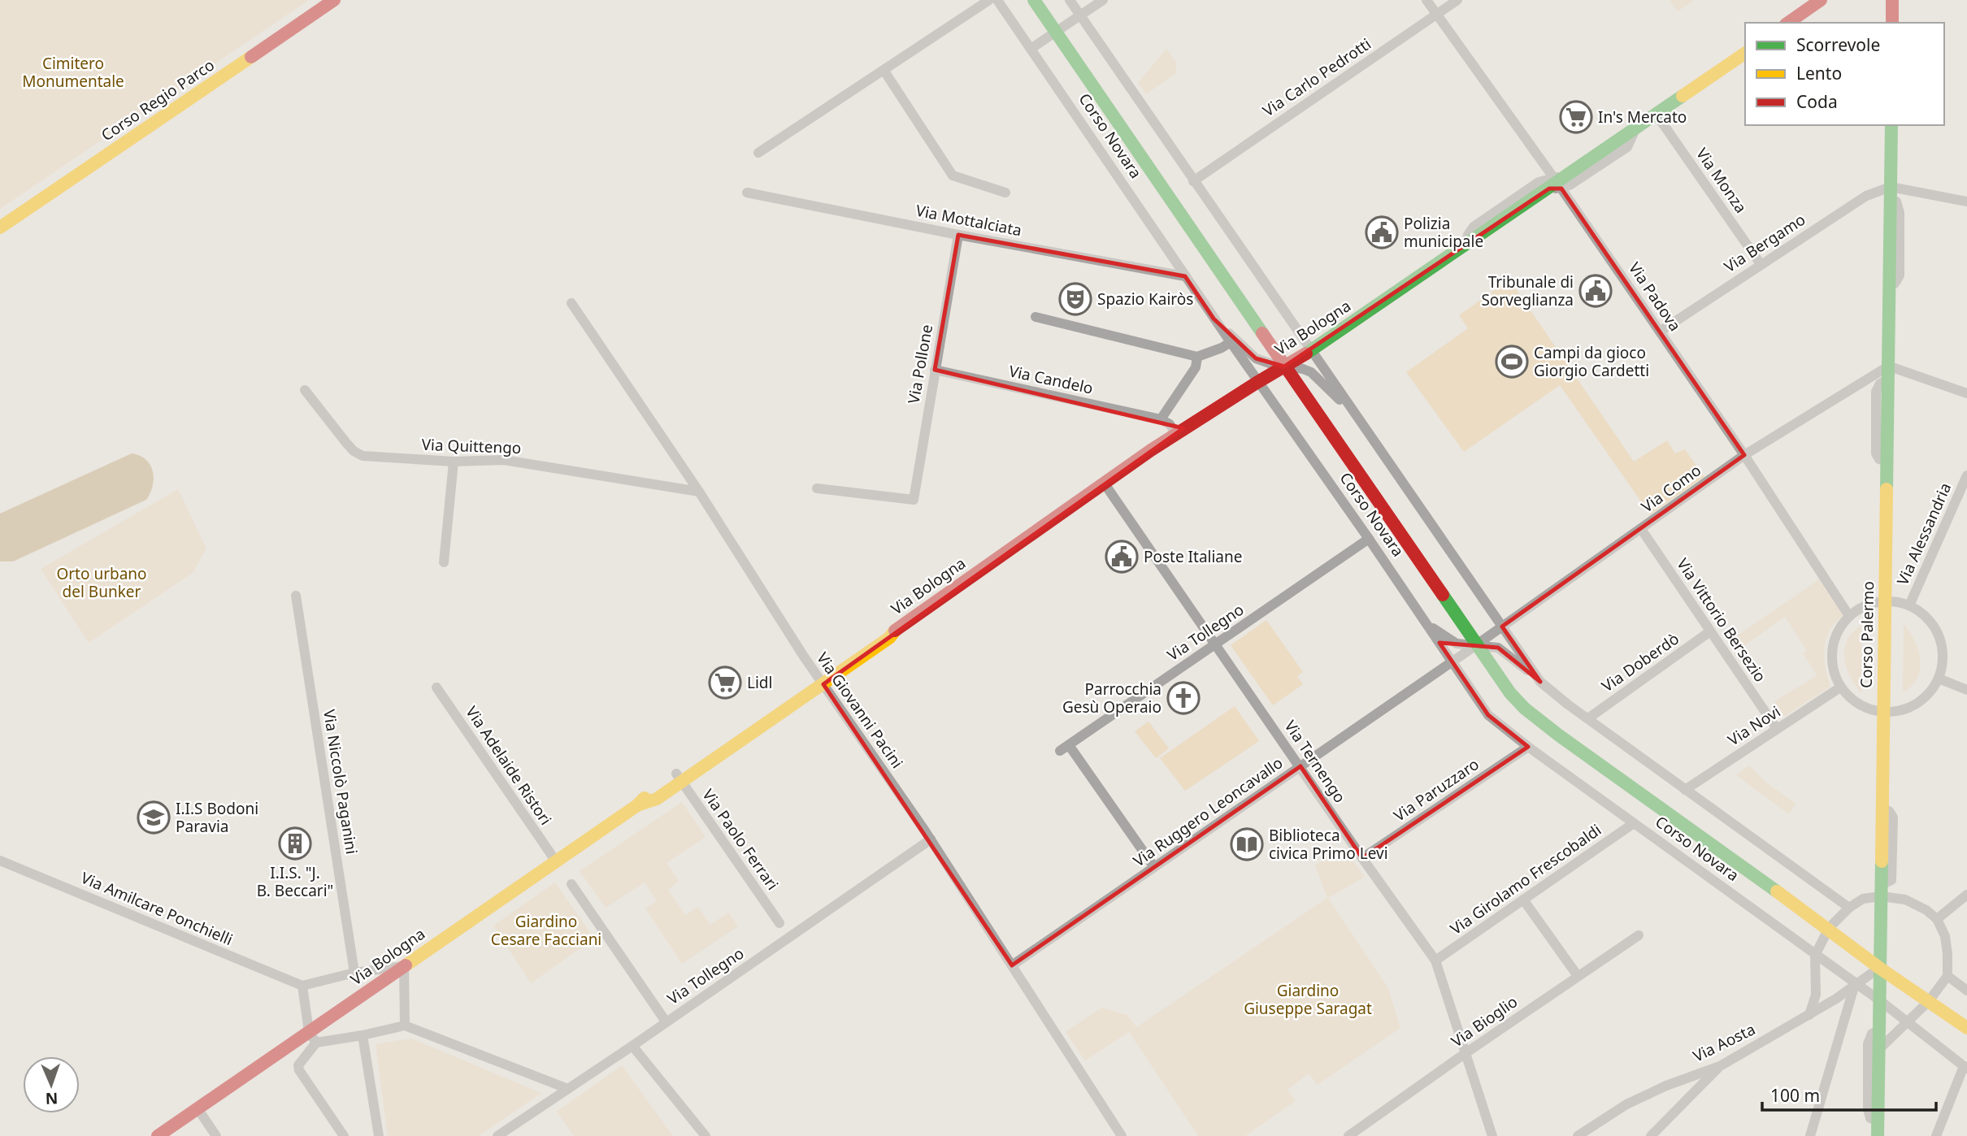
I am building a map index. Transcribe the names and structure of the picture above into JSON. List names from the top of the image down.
{
  "streets": {
    "main road": [
      "Corso Regio Parco",
      "Corso Novara",
      "Via Bologna",
      "Corso Palermo"
    ],
    "street": [
      "Via Carlo Pedrotti",
      "Via Monza",
      "Via Mottalciata",
      "Via Bergamo",
      "Via Padova",
      "Via Pollone",
      "Via Candelo",
      "Via Quittengo",
      "Via Como",
      "Via Alessandria",
      "Via Vittorio Bersezio",
      "Via Tollegno",
      "Via Doberdò",
      "Via Giovanni Pacini",
      "Via Novi",
      "Via Ternengo",
      "Via Adelaide Ristori",
      "Via Niccolò Paganini",
      "Via Paruzzaro",
      "Via Ruggero Leoncavallo",
      "Via Paolo Ferrari",
      "Via Girolamo Frescobaldi",
      "Via Amilcare Ponchielli",
      "Via Bioglio",
      "Via Aosta"
    ]
  },
  "crossings": [
    ["Via Carlo Pedrotti", "Via Padova"],
    ["Corso Novara", "Via Mottalciata"],
    ["Corso Novara", "Via Bologna"],
    ["Corso Novara", "Via Como"],
    ["Corso Novara", "Via Tollegno"],
    ["Corso Novara", "Corso Palermo"],
    ["Corso Novara", "Via Paruzzaro"],
    ["Corso Novara", "Via Ruggero Leoncavallo"],
    ["Corso Novara", "Via Girolamo Frescobaldi"],
    ["Corso Novara", "Via Aosta"],
    ["Via Monza", "Via Bergamo"],
    ["Via Monza", "Via Bologna"],
    ["Via Mottalciata", "Via Pollone"],
    ["Via Bergamo", "Via Padova"],
    ["Via Bergamo", "Corso Palermo"],
    ["Via Padova", "Via Bologna"],
    ["Via Padova", "Via Como"],
    ["Via Bologna", "Via Giovanni Pacini"],
    ["Via Bologna", "Via Ternengo"],
    ["Via Bologna", "Via Adelaide Ristori"],
    ["Via Bologna", "Via Paolo Ferrari"],
    ["Via Pollone", "Via Candelo"],
    ["Via Quittengo", "Via Giovanni Pacini"],
    ["Via Como", "Via Vittorio Bersezio"],
    ["Via Como", "Corso Palermo"],
    ["Via Como", "Via Ruggero Leoncavallo"],
    ["Via Vittorio Bersezio", "Via Doberdò"],
    ["Via Vittorio Bersezio", "Via Novi"],
    ["Via Tollegno", "Via Giovanni Pacini"],
    ["Via Tollegno", "Via Ternengo"],
    ["Via Tollegno", "Via Ruggero Leoncavallo"],
    ["Corso Palermo", "Via Aosta"],
    ["Via Giovanni Pacini", "Via Ruggero Leoncavallo"],
    ["Via Ternengo", "Via Paruzzaro"],
    ["Via Ternengo", "Via Ruggero Leoncavallo"],
    ["Via Ternengo", "Via Girolamo Frescobaldi"],
    ["Via Ternengo", "Via Bioglio"]
  ],
  "parks": [
    "Cimitero Monumentale",
    "Orto urbano del Bunker",
    "Giardino Cesare Facciani",
    "Giardino Giuseppe Saragat"
  ],
  "places": {
    "supermarket": ["In's Mercato", "Lidl"],
    "public building": ["Polizia municipale", "Tribunale di Sorveglianza", "Poste Italiane"],
    "theatre": ["Spazio Kairòs"],
    "sports": ["Campi da gioco Giorgio Cardetti"],
    "church": ["Parrocchia Gesù Operaio"],
    "school or university": ["I.I.S Bodoni Paravia"],
    "building": ["I.I.S. \"J. B. Beccari\""],
    "library": ["Biblioteca civica Primo Levi"]
  },
  "legend": ["Scorrevole", "Lento", "Coda"],
  "scale_bar": "100 m",
  "north": "bottom"
}
